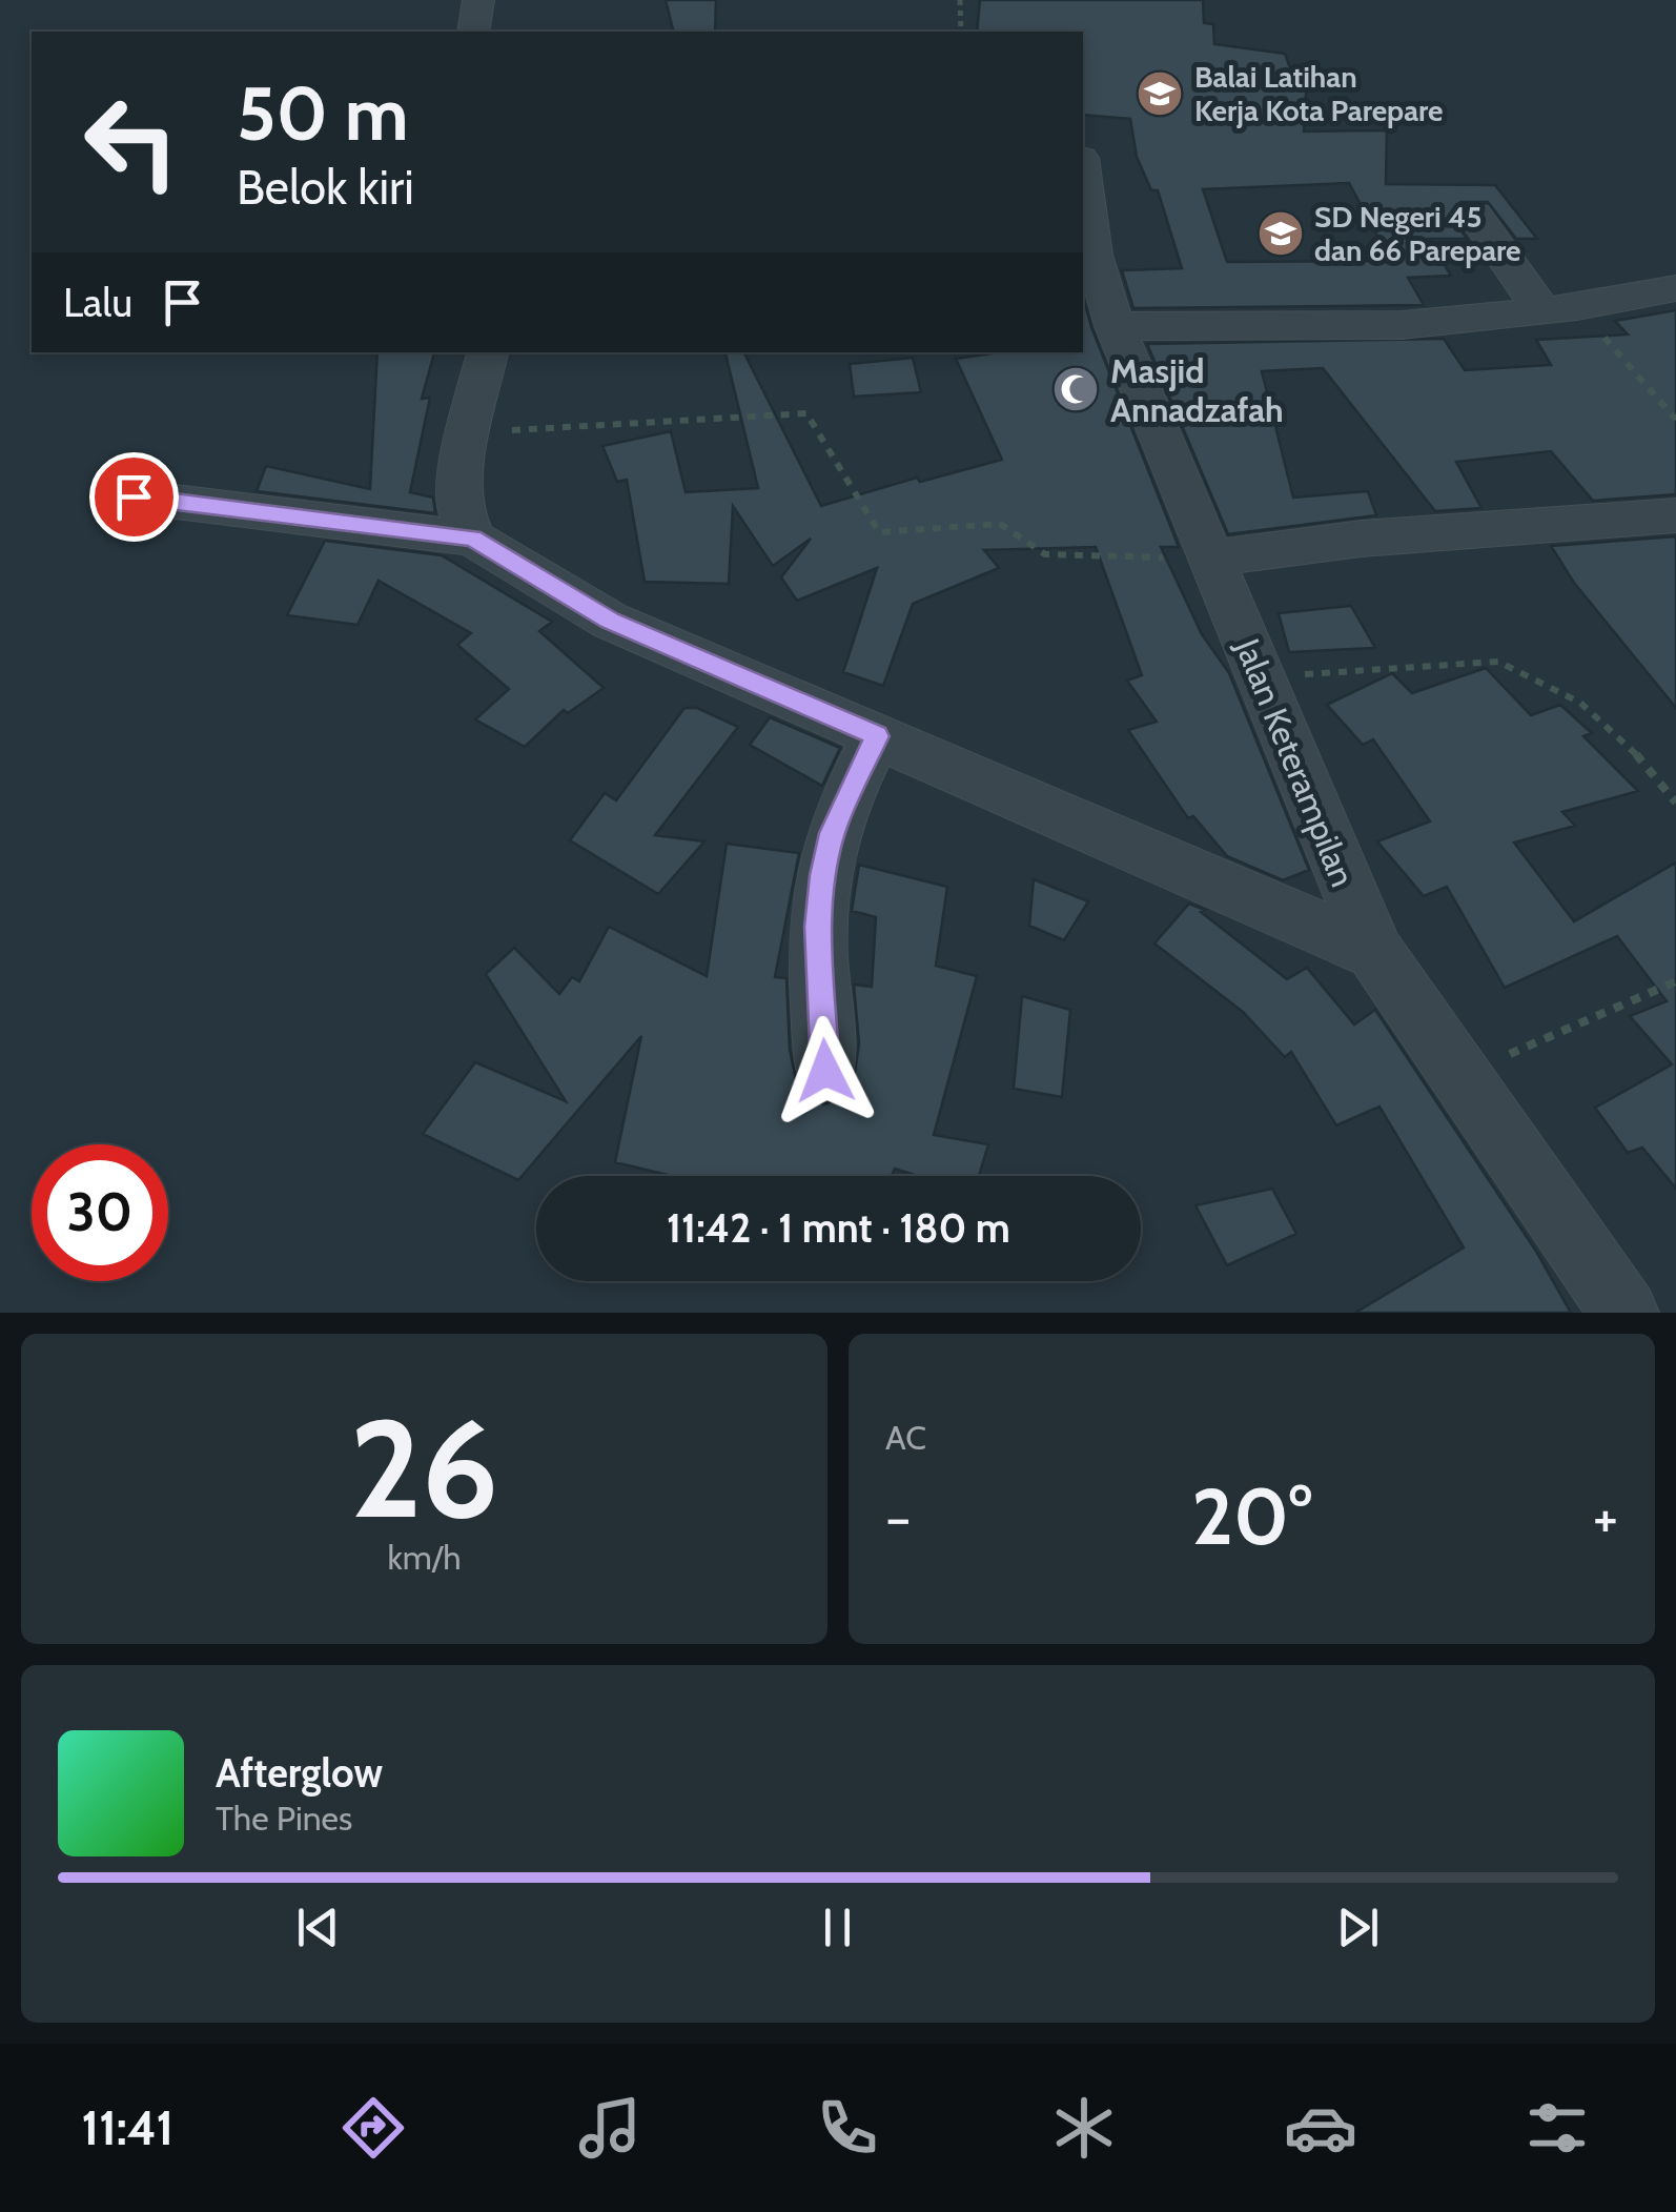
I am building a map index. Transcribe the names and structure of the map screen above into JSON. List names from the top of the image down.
{
  "streets": {
    "street": ["Jalan Keterampilan"]
  },
  "places": {
    "school or university": ["Balai Latihan Kerja Kota Parepare", "SD Negeri 45 dan 66 Parepare"],
    "mosque": ["Masjid Annadzafah"]
  },
  "page": {
    "turn": ["50 m", "Belok kiri"],
    "then": "Lalu",
    "limit": "30",
    "trip": "11:42 · 1 mnt · 180 m",
    "tile": [
      ["26", "km/h"],
      "AC"
    ],
    "heat": ["−", "20°", "+"],
    "song": ["Afterglow", "The Pines"],
    "tabs": "11:41"
  }
}
